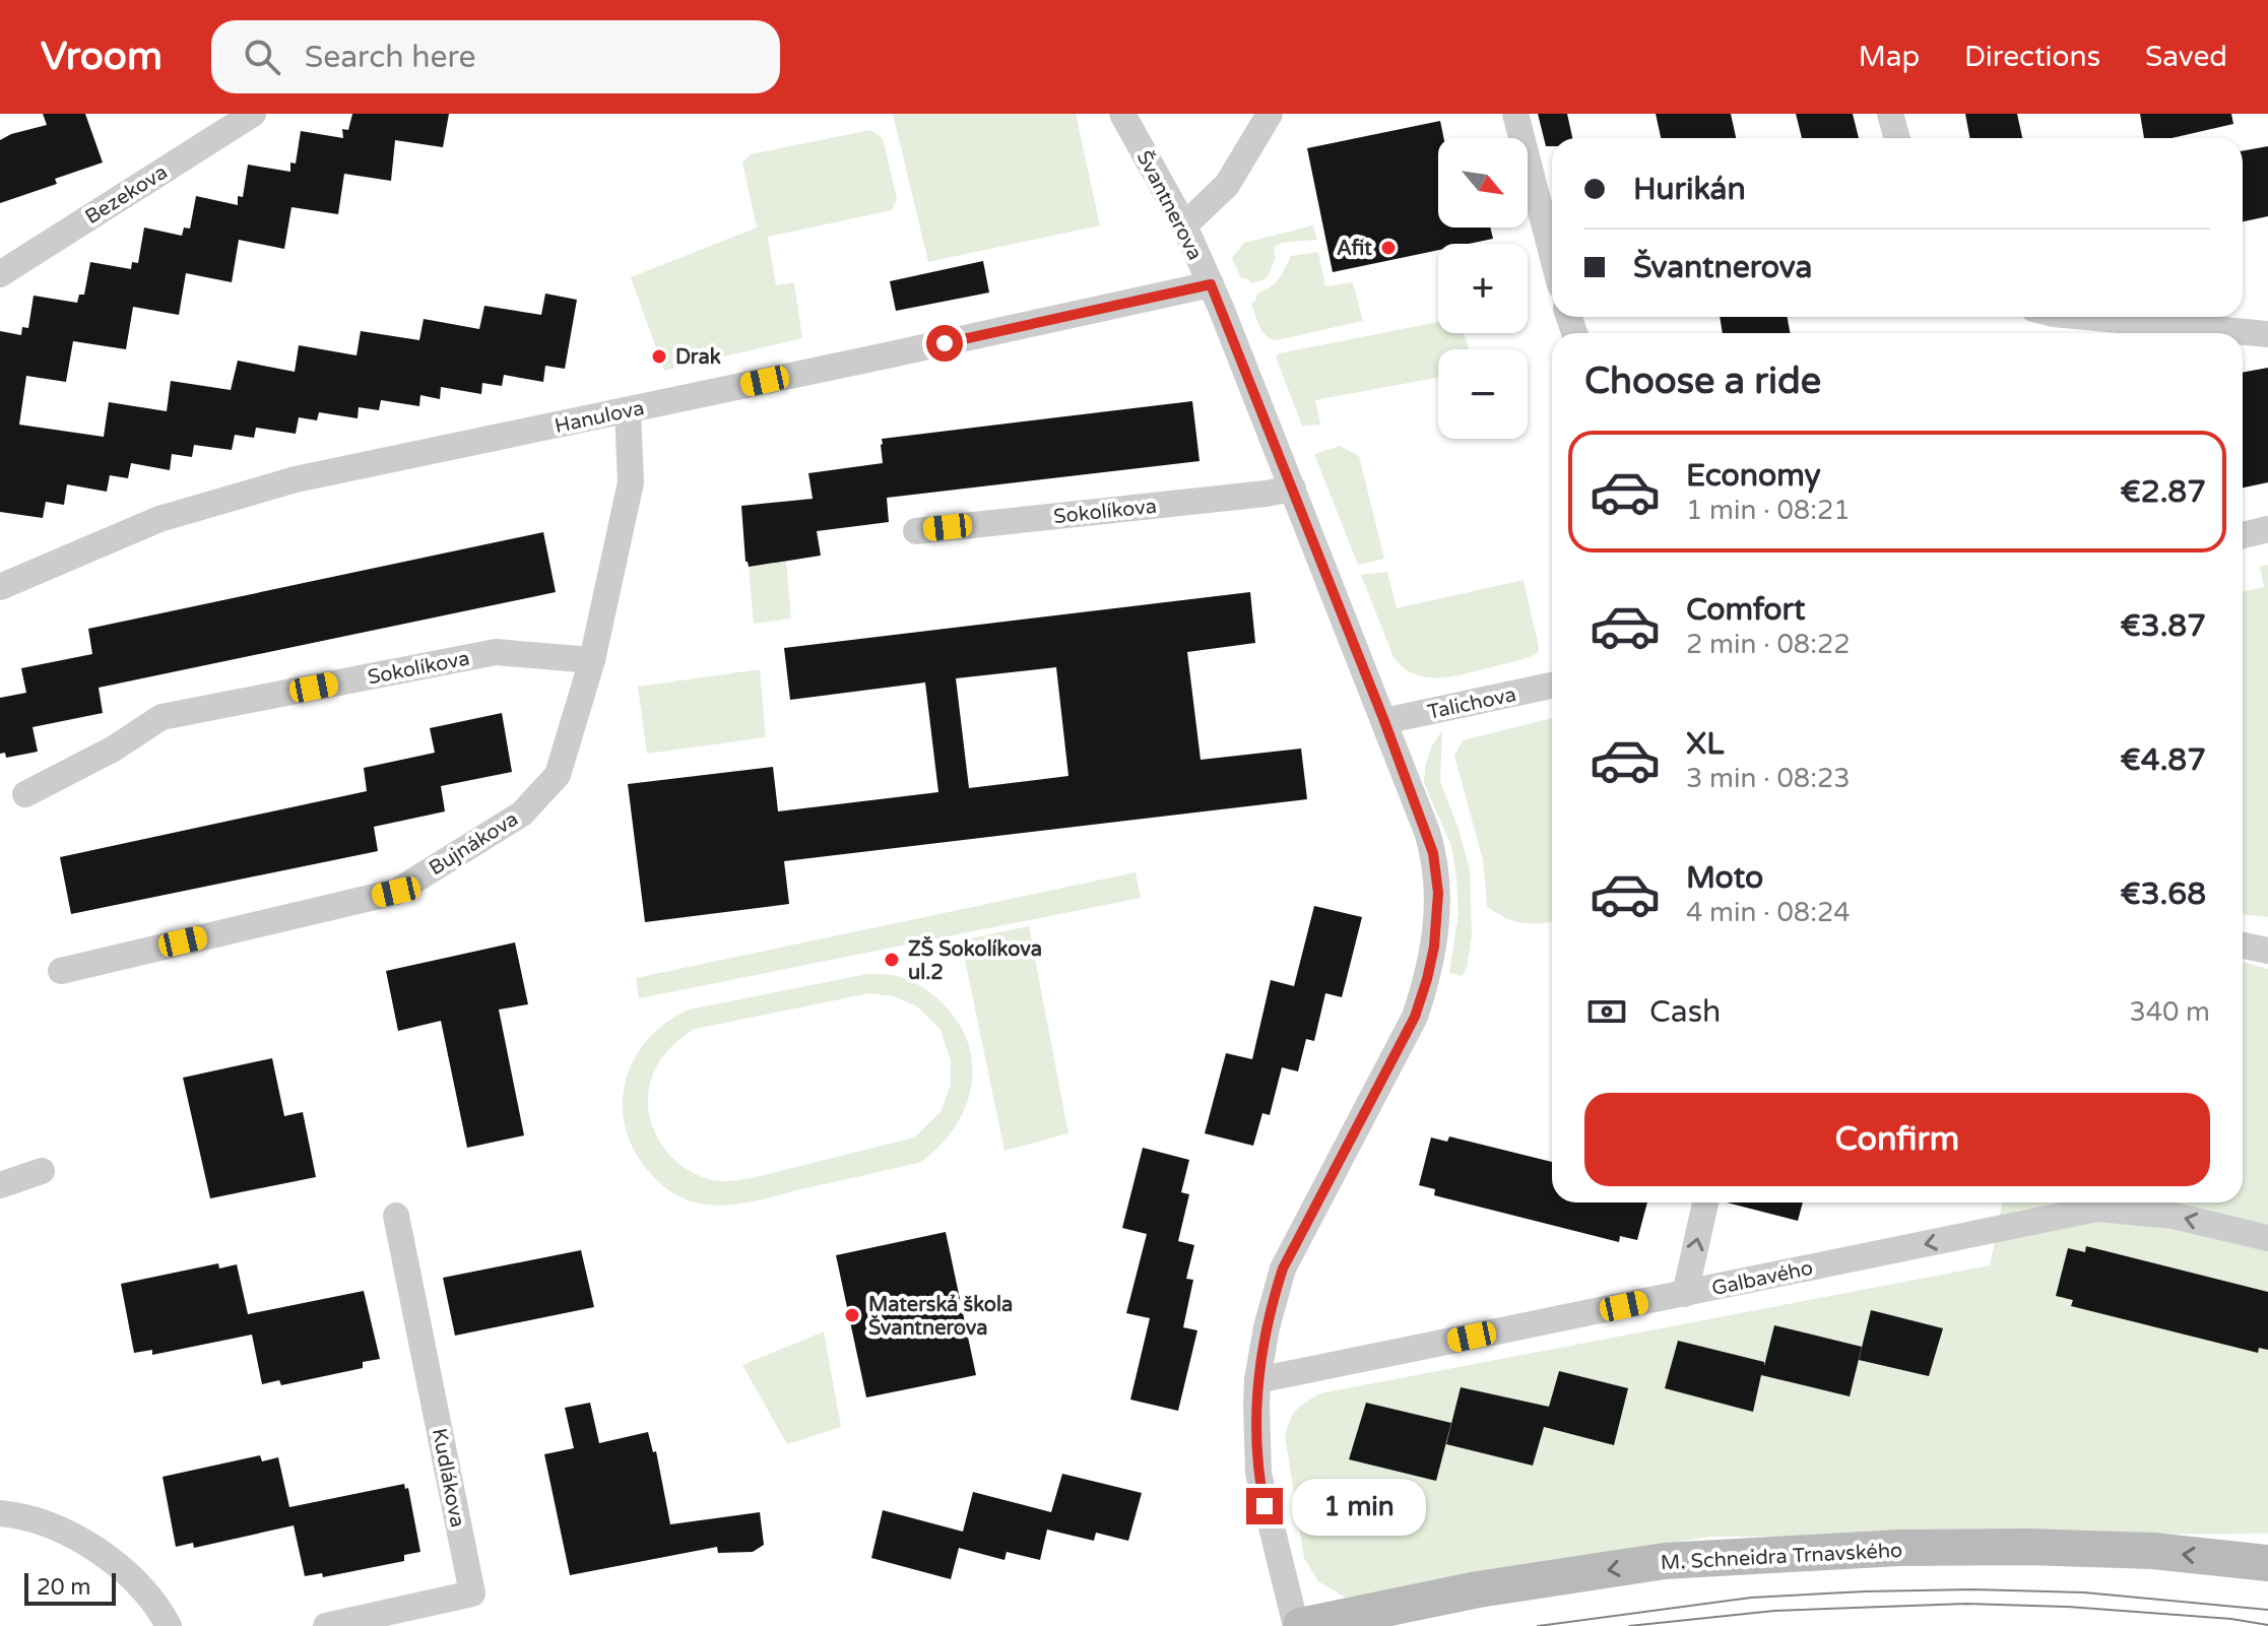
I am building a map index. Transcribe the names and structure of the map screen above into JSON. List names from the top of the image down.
{
  "streets": {
    "main road": ["M. Schneidra Trnavského"],
    "street": [
      "Bezekova",
      "Švantnerova",
      "Hanulova",
      "Sokolíkova",
      "Talichova",
      "Bujnákova",
      "Galbavého",
      "Kudlákova"
    ]
  },
  "crossings": [
    ["Švantnerova", "Hanulova"],
    ["Švantnerova", "Sokolíkova"],
    ["Švantnerova", "Talichova"],
    ["Švantnerova", "Galbavého"],
    ["Švantnerova", "M. Schneidra Trnavského"],
    ["Hanulova", "Bujnákova"],
    ["Sokolíkova", "Bujnákova"]
  ],
  "one_way": ["Galbavého", "M. Schneidra Trnavského"],
  "places": [
    "Afit",
    "Drak",
    "ZŠ Sokolíkova ul.2",
    "Materská škola Švantnerova"
  ],
  "scale_bar": "20 m",
  "north": "bottom right",
  "page": {
    "header": "Vroom",
    "search": "Search here",
    "nav": ["Map", "Directions", "Saved"],
    "map_buttons": ["+", "−"],
    "banner": ["Hurikán", "Švantnerova"],
    "heading": "Choose a ride",
    "list": [
      {
        "name": "Economy",
        "note": "1 min · 08:21",
        "value": "€2.87"
      },
      {
        "name": "Comfort",
        "note": "2 min · 08:22",
        "value": "€3.87"
      },
      {
        "name": "XL",
        "note": "3 min · 08:23",
        "value": "€4.87"
      },
      {
        "name": "Moto",
        "note": "4 min · 08:24",
        "value": "€3.68"
      }
    ],
    "pay": ["Cash", "340 m"],
    "buttons": "Confirm",
    "bubble": "1 min",
    "scale": "20 m"
  }
}
